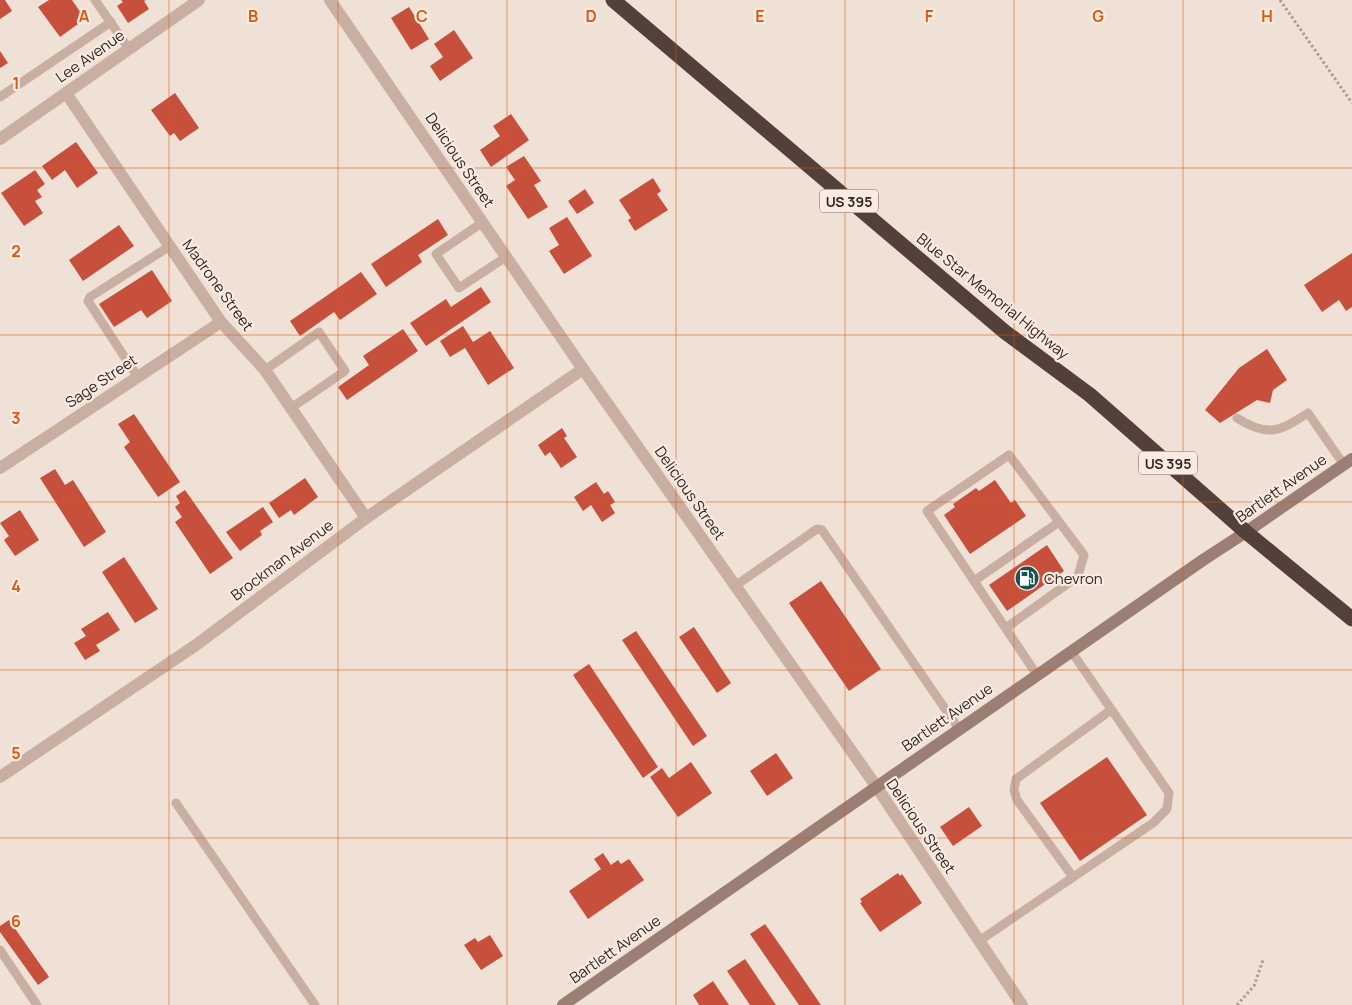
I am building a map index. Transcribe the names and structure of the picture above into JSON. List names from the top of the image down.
{
  "streets": {
    "highway": ["US 395", "Blue Star Memorial Highway"],
    "street": [
      "Lee Avenue",
      "Delicious Street",
      "Madrone Street",
      "Sage Street",
      "Bartlett Avenue",
      "Brockman Avenue"
    ]
  },
  "crossings": [
    ["Lee Avenue", "Madrone Street"],
    ["Delicious Street", "Bartlett Avenue"],
    ["Delicious Street", "Brockman Avenue"],
    ["Madrone Street", "Sage Street"],
    ["Madrone Street", "Brockman Avenue"],
    ["Blue Star Memorial Highway", "Bartlett Avenue"]
  ],
  "places": {
    "fuel station": ["Chevron"]
  },
  "grid": {
    "columns": [
      "A",
      "B",
      "C",
      "D",
      "E",
      "F",
      "G",
      "H"
    ],
    "rows": [
      "1",
      "2",
      "3",
      "4",
      "5",
      "6"
    ]
  }
}
